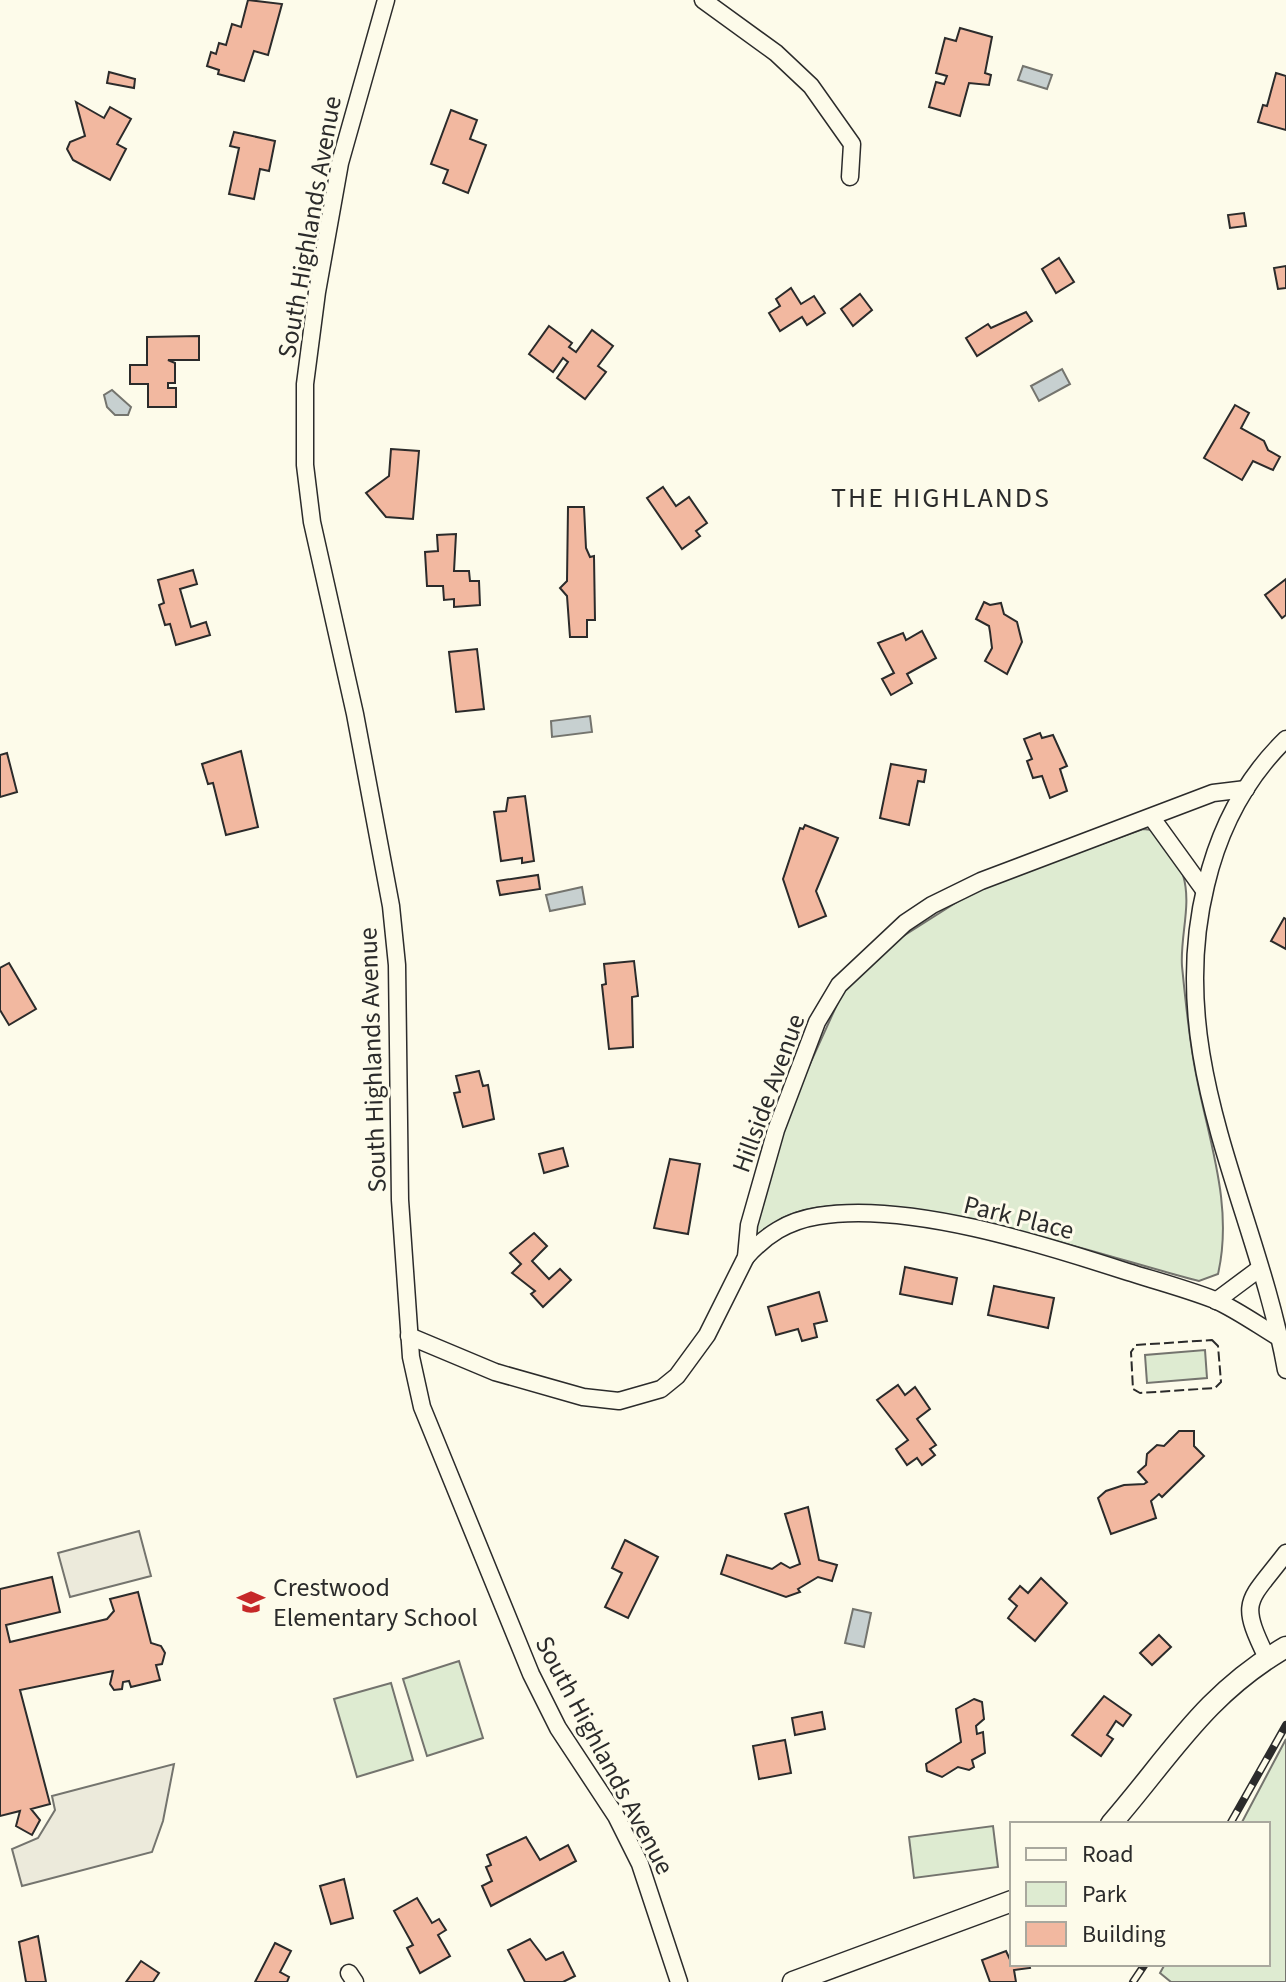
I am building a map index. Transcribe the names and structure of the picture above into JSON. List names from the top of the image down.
{
  "streets": {
    "street": ["South Highlands Avenue", "Hillside Avenue", "Park Place"]
  },
  "crossings": [
    ["South Highlands Avenue", "Hillside Avenue"],
    ["Hillside Avenue", "Park Place"]
  ],
  "districts": ["THE HIGHLANDS"],
  "places": {
    "school or university": ["Crestwood Elementary School"]
  },
  "legend": ["Road", "Park", "Building"]
}
